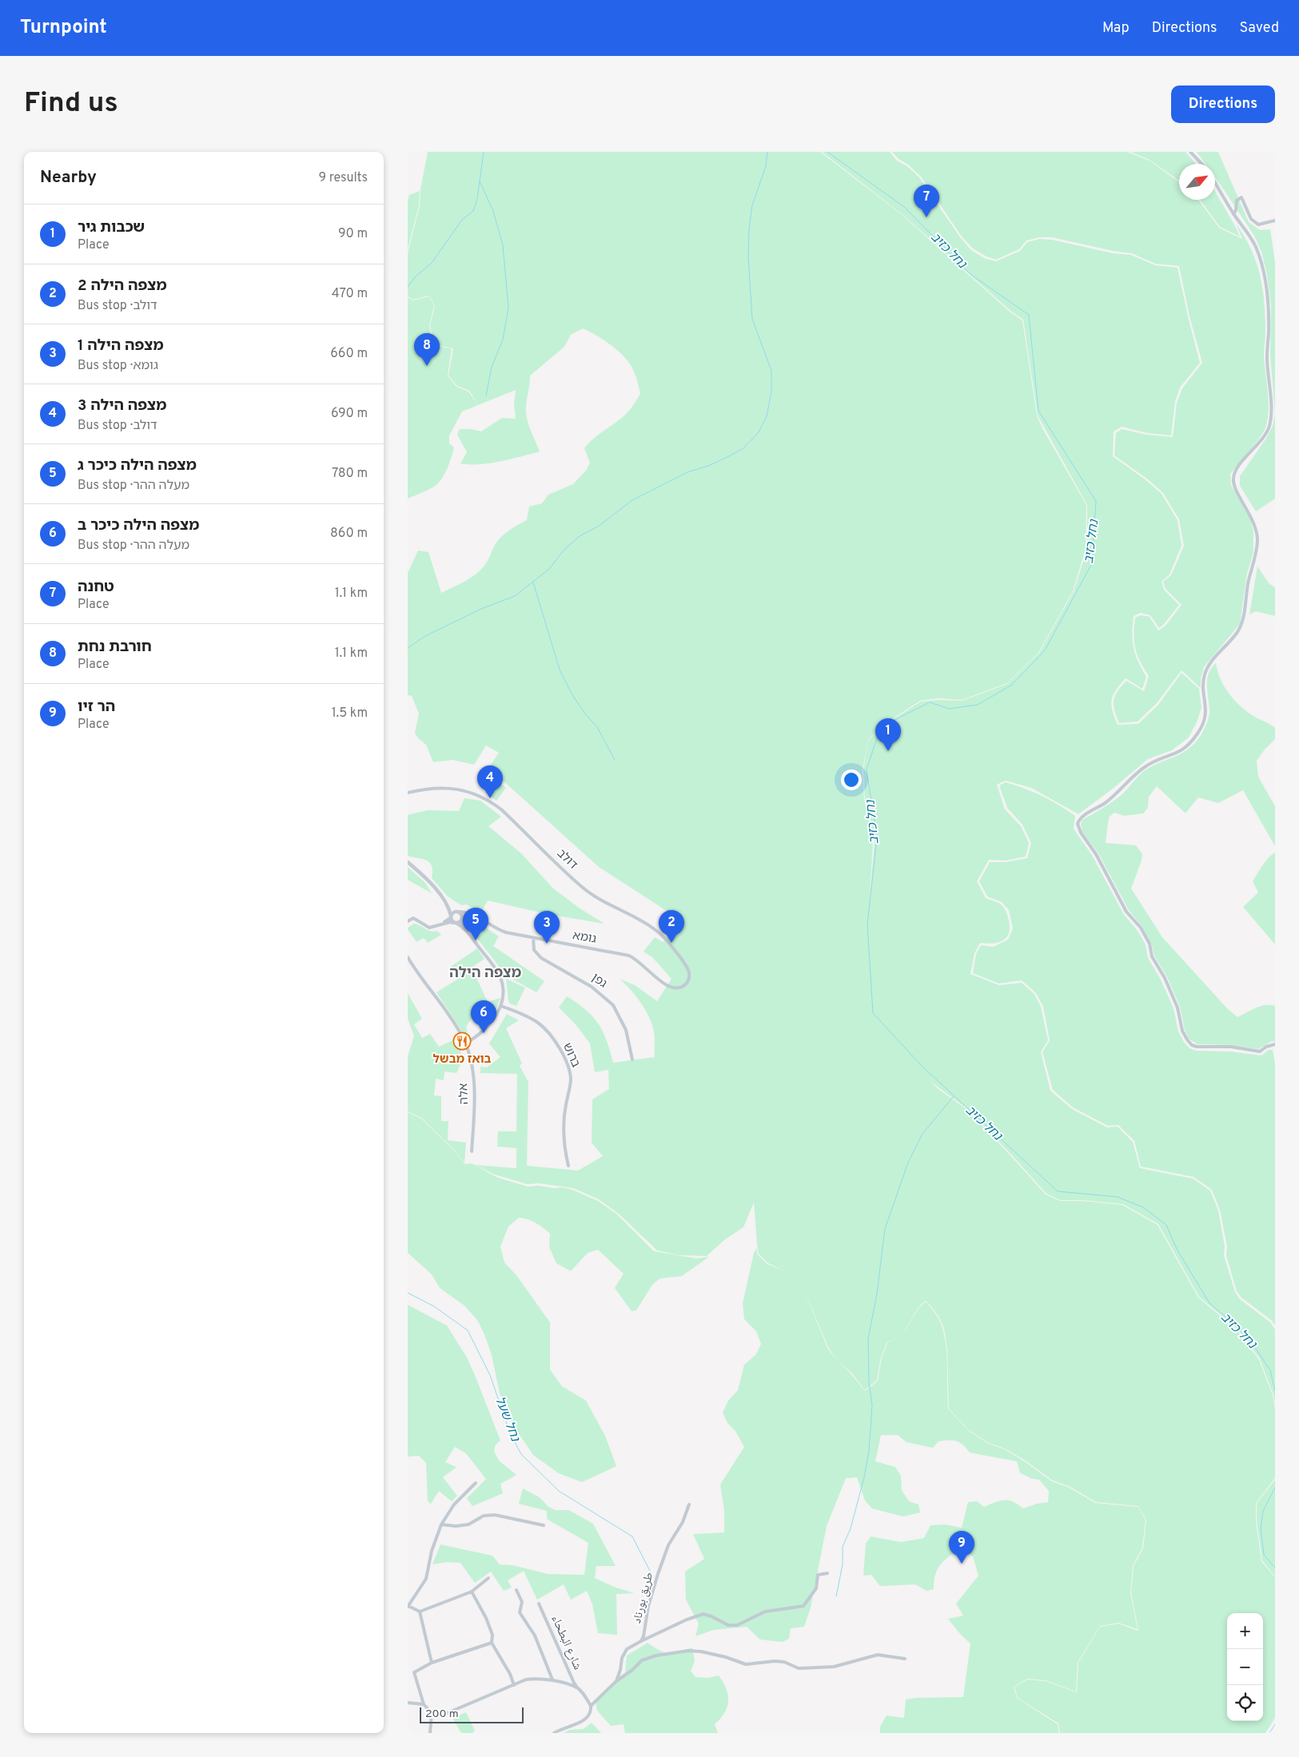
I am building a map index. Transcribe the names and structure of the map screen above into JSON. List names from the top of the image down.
{
  "streets": {
    "street": [
      "דולב",
      "גומא",
      "גפן",
      "ברוש",
      "אלה",
      "طريق بورناد",
      "شارع البطحاء"
    ]
  },
  "crossings": [
    ["דולב", "גומא"],
    ["גומא", "גפן"]
  ],
  "districts": ["מצפה הילה"],
  "water": ["נחל כזיב", "נחל שעל"],
  "places": {
    "restaurant": ["בואז מבשל"]
  },
  "scale_bar": "200 m",
  "north": "top right",
  "page": {
    "header": "Turnpoint",
    "nav": ["Map", "Directions", "Saved"],
    "buttons": "Directions",
    "title": "Find us",
    "heading": ["Nearby", "9 results"],
    "pins": [
      "7",
      "8",
      "1",
      "4",
      "5",
      "2",
      "3",
      "6",
      "9"
    ],
    "list": [
      {
        "mark": "1",
        "name": "שכבות גיר",
        "note": "Place",
        "value": "90 m"
      },
      {
        "mark": "2",
        "name": "מצפה הילה 2",
        "note": "Bus stop · דולב",
        "value": "470 m"
      },
      {
        "mark": "3",
        "name": "מצפה הילה 1",
        "note": "Bus stop · גומא",
        "value": "660 m"
      },
      {
        "mark": "4",
        "name": "מצפה הילה 3",
        "note": "Bus stop · דולב",
        "value": "690 m"
      },
      {
        "mark": "5",
        "name": "מצפה הילה כיכר ג",
        "note": "Bus stop · מעלה ההר",
        "value": "780 m"
      },
      {
        "mark": "6",
        "name": "מצפה הילה כיכר ב",
        "note": "Bus stop · מעלה ההר",
        "value": "860 m"
      },
      {
        "mark": "7",
        "name": "טחנה",
        "note": "Place",
        "value": "1.1 km"
      },
      {
        "mark": "8",
        "name": "חורבת נחת",
        "note": "Place",
        "value": "1.1 km"
      },
      {
        "mark": "9",
        "name": "הר זיו",
        "note": "Place",
        "value": "1.5 km"
      }
    ],
    "map_buttons": ["+", "−"],
    "scale": "200 m"
  }
}
